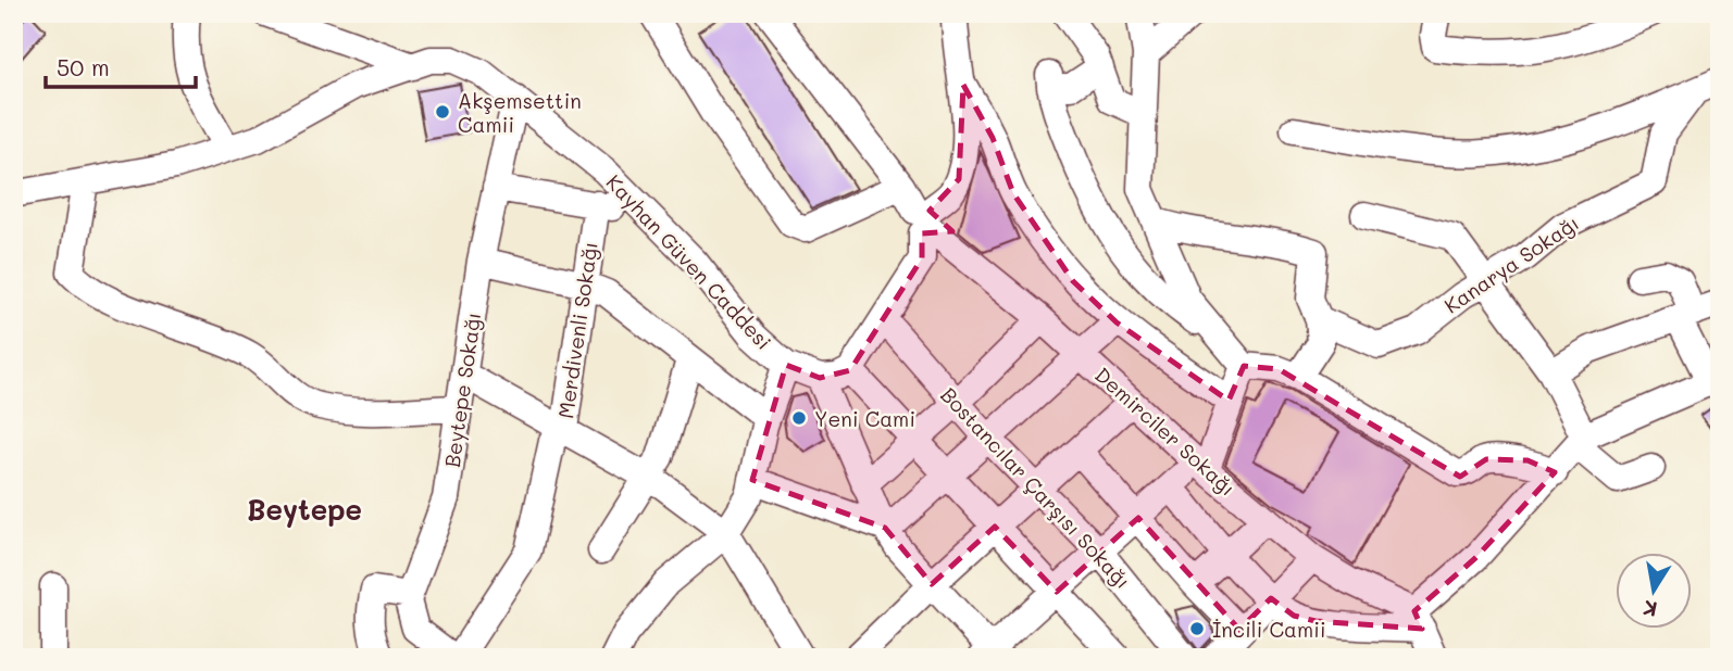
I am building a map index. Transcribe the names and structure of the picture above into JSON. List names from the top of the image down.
{
  "streets": {
    "street": [
      "Kayhan Güven Caddesi",
      "Kanarya Sokağı",
      "Merdivenli Sokağı",
      "Beytepe Sokağı",
      "Demirciler Sokağı",
      "Bostancılar Çarşısı Sokağı"
    ]
  },
  "crossings": [
    ["Kayhan Güven Caddesi", "Beytepe Sokağı"]
  ],
  "districts": ["Beytepe"],
  "places": ["Akşemsettin Camii", "Yeni Cami", "İncili Camii"],
  "scale_bar": "50 m",
  "north": "bottom"
}
